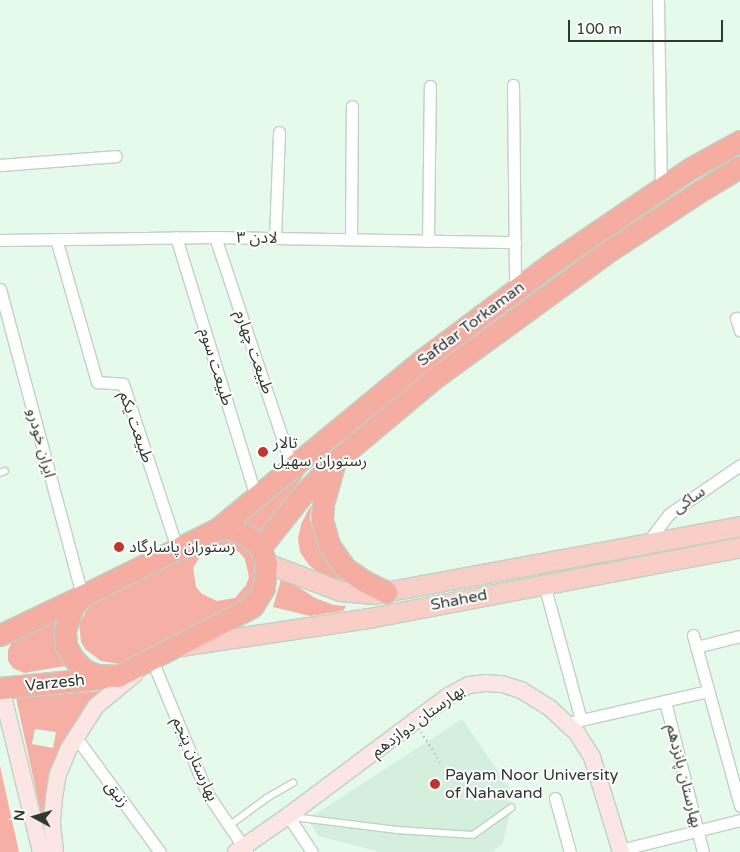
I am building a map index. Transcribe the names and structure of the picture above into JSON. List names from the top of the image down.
{
  "streets": {
    "highway": ["Safdar Torkaman", "Varzesh"],
    "main road": ["Shahed"],
    "street": [
      "لادن ۳",
      "طبیعت چهارم",
      "طبیعت سوم",
      "طبیعت یکم",
      "ایران خودرو",
      "ساکی",
      "بهارستان دوازدهم",
      "بهارستان پنجم",
      "بهارستان پانزدهم",
      "زنبق"
    ]
  },
  "crossings": [
    ["لادن ۳", "طبیعت چهارم"],
    ["لادن ۳", "طبیعت سوم"],
    ["لادن ۳", "طبیعت یکم"],
    ["Safdar Torkaman", "طبیعت چهارم"],
    ["Safdar Torkaman", "طبیعت سوم"],
    ["Safdar Torkaman", "طبیعت یکم"],
    ["Safdar Torkaman", "ایران خودرو"],
    ["Safdar Torkaman", "Shahed"],
    ["Safdar Torkaman", "Varzesh"],
    ["ساکی", "Shahed"],
    ["Shahed", "Varzesh"],
    ["Varzesh", "بهارستان پنجم"],
    ["بهارستان دوازدهم", "بهارستان پنجم"]
  ],
  "places": ["تالار رستوران سهیل", "رستوران پاسارگاد", "Payam Noor University of Nahavand"],
  "scale_bar": "100 m",
  "north": "left"
}
